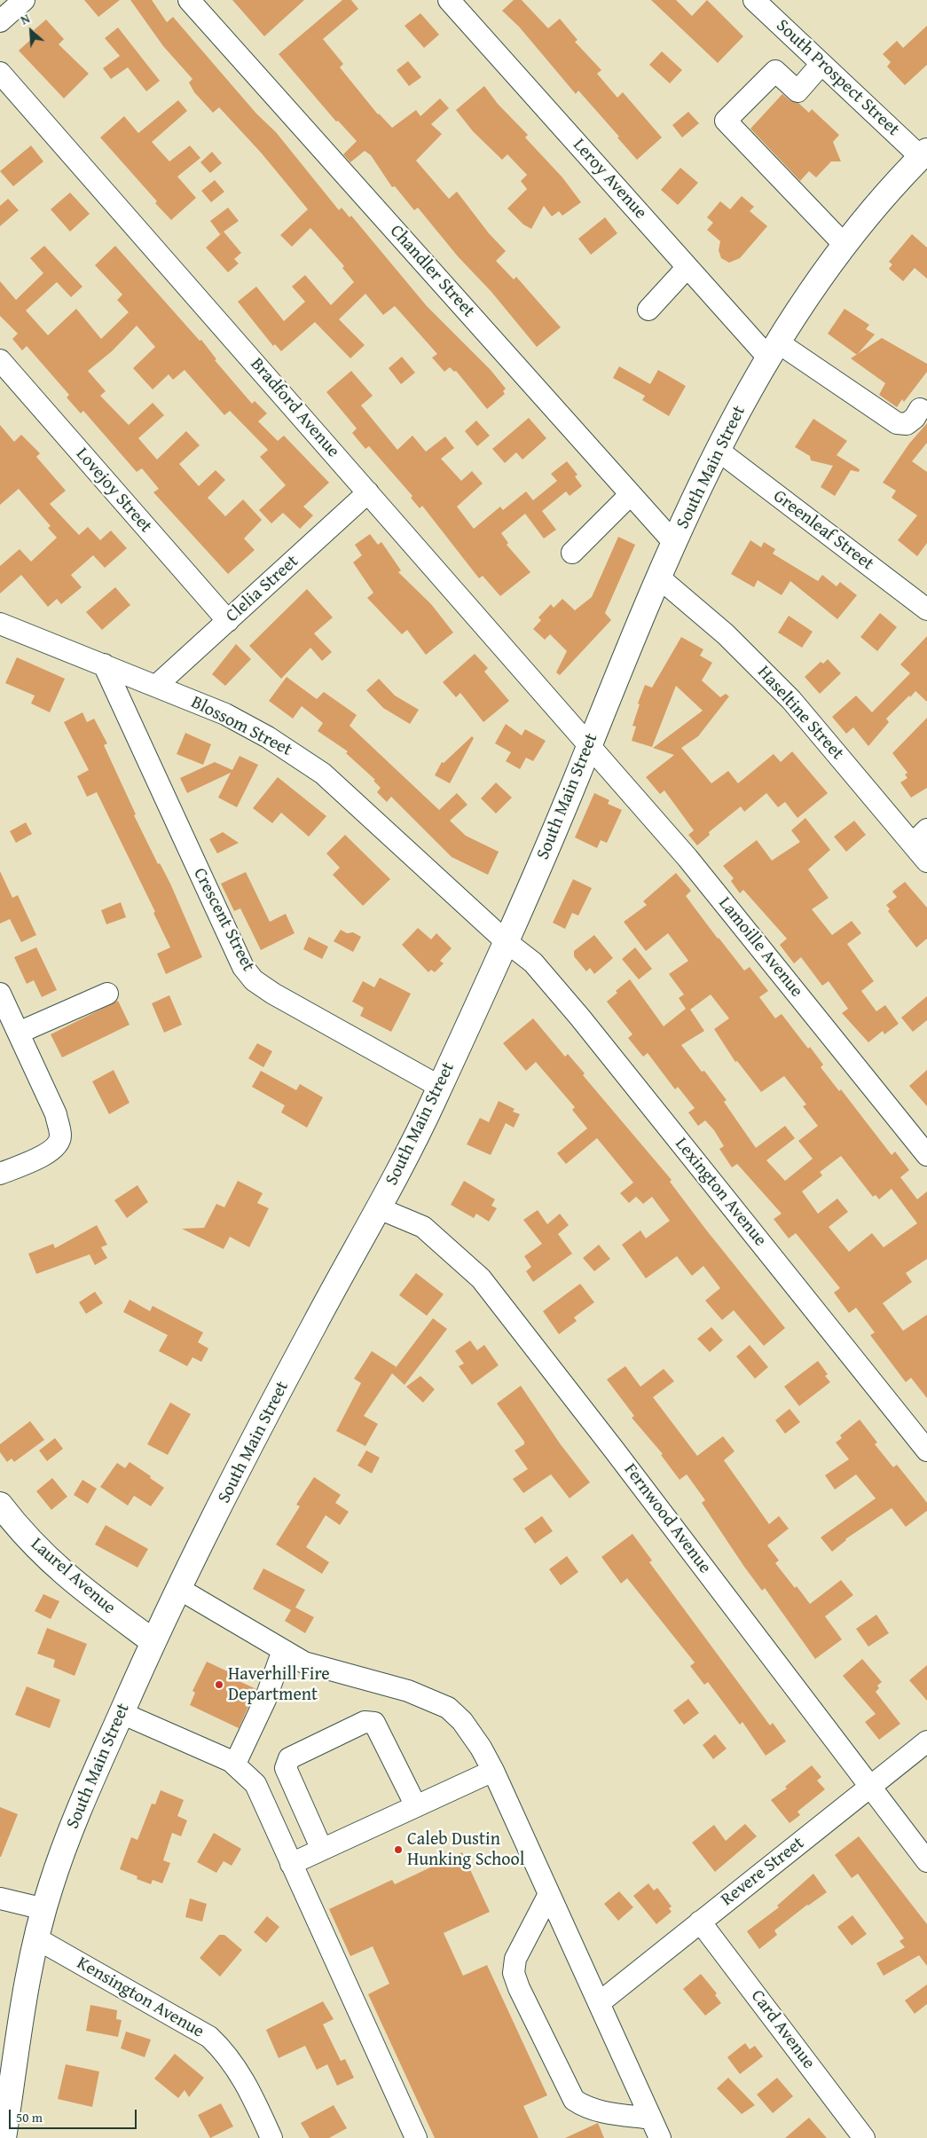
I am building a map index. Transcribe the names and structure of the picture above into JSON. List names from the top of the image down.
{
  "streets": {
    "main road": ["South Main Street", "Laurel Avenue"],
    "street": [
      "South Prospect Street",
      "Leroy Avenue",
      "Chandler Street",
      "Bradford Avenue",
      "Lovejoy Street",
      "Greenleaf Street",
      "Clelia Street",
      "Haseltine Street",
      "Blossom Street",
      "Crescent Street",
      "Lamoille Avenue",
      "Lexington Avenue",
      "Fernwood Avenue",
      "Revere Street",
      "Kensington Avenue",
      "Card Avenue"
    ]
  },
  "crossings": [
    ["South Prospect Street", "South Main Street"],
    ["Leroy Avenue", "South Main Street"],
    ["Chandler Street", "South Main Street"],
    ["Bradford Avenue", "South Main Street"],
    ["Bradford Avenue", "Clelia Street"],
    ["Bradford Avenue", "Lamoille Avenue"],
    ["South Main Street", "Greenleaf Street"],
    ["South Main Street", "Haseltine Street"],
    ["South Main Street", "Blossom Street"],
    ["South Main Street", "Crescent Street"],
    ["South Main Street", "Lamoille Avenue"],
    ["South Main Street", "Lexington Avenue"],
    ["South Main Street", "Fernwood Avenue"],
    ["South Main Street", "Laurel Avenue"],
    ["South Main Street", "Kensington Avenue"],
    ["Lovejoy Street", "Clelia Street"],
    ["Clelia Street", "Blossom Street"],
    ["Blossom Street", "Crescent Street"],
    ["Blossom Street", "Lexington Avenue"],
    ["Fernwood Avenue", "Revere Street"],
    ["Revere Street", "Card Avenue"]
  ],
  "places": ["Haverhill Fire Department", "Caleb Dustin Hunking School"],
  "scale_bar": "50 m",
  "north": "top left"
}
